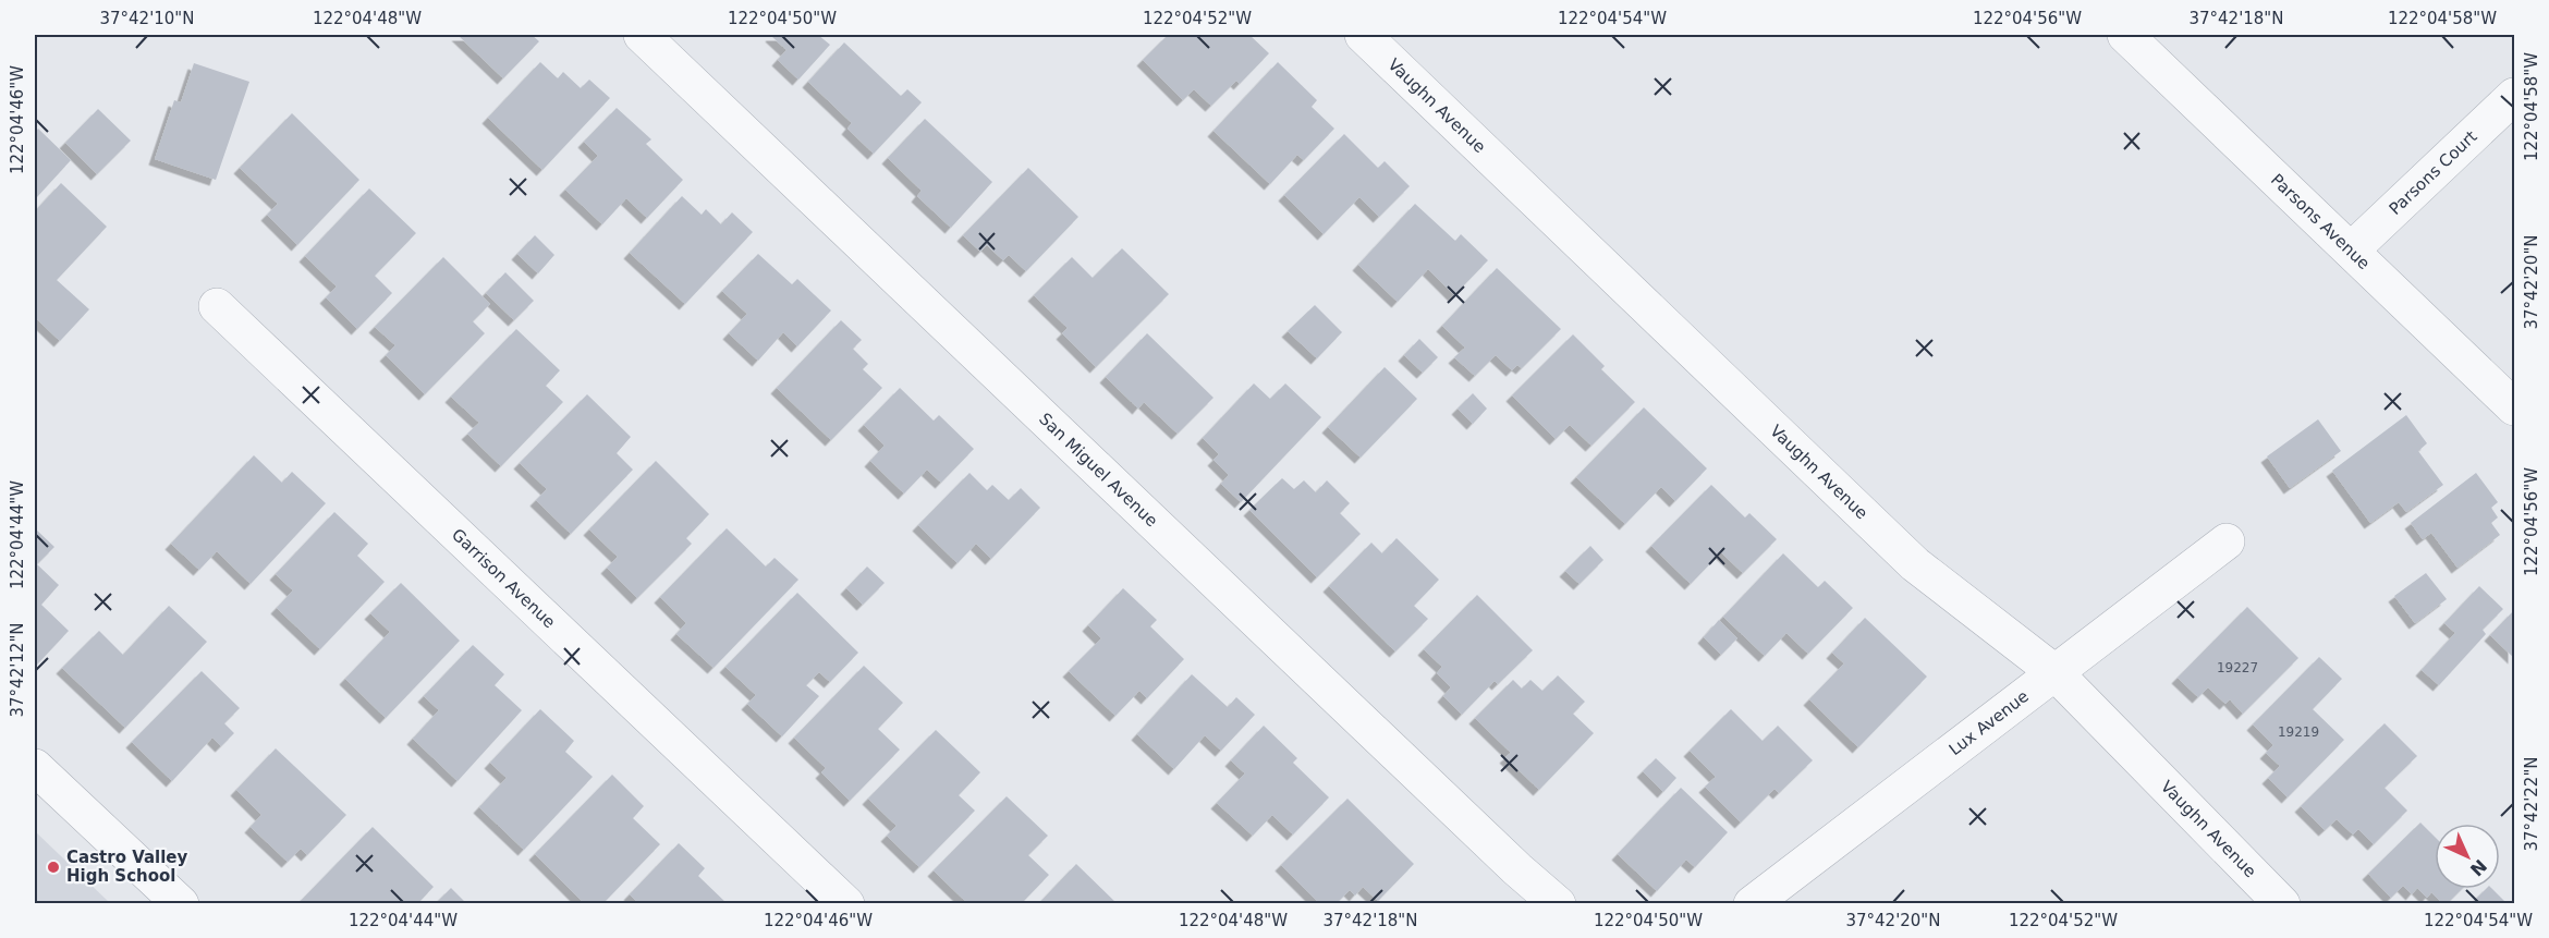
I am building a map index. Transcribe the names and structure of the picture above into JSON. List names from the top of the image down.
{
  "streets": {
    "street": [
      "Vaughn Avenue",
      "Parsons Court",
      "Parsons Avenue",
      "San Miguel Avenue",
      "Garrison Avenue",
      "Lux Avenue"
    ]
  },
  "crossings": [
    ["Vaughn Avenue", "Lux Avenue"],
    ["Parsons Court", "Parsons Avenue"]
  ],
  "places": ["Castro Valley High School"],
  "house_numbers": ["19227", "19219"],
  "north": "bottom right",
  "coordinates": [
    "37°42'10\"N",
    "122°04'48\"W",
    "122°04'50\"W",
    "122°04'52\"W",
    "122°04'54\"W",
    "122°04'56\"W",
    "37°42'18\"N",
    "122°04'58\"W",
    "122°04'46\"W",
    "37°42'20\"N",
    "122°04'44\"W",
    "37°42'12\"N",
    "37°42'22\"N"
  ]
}
